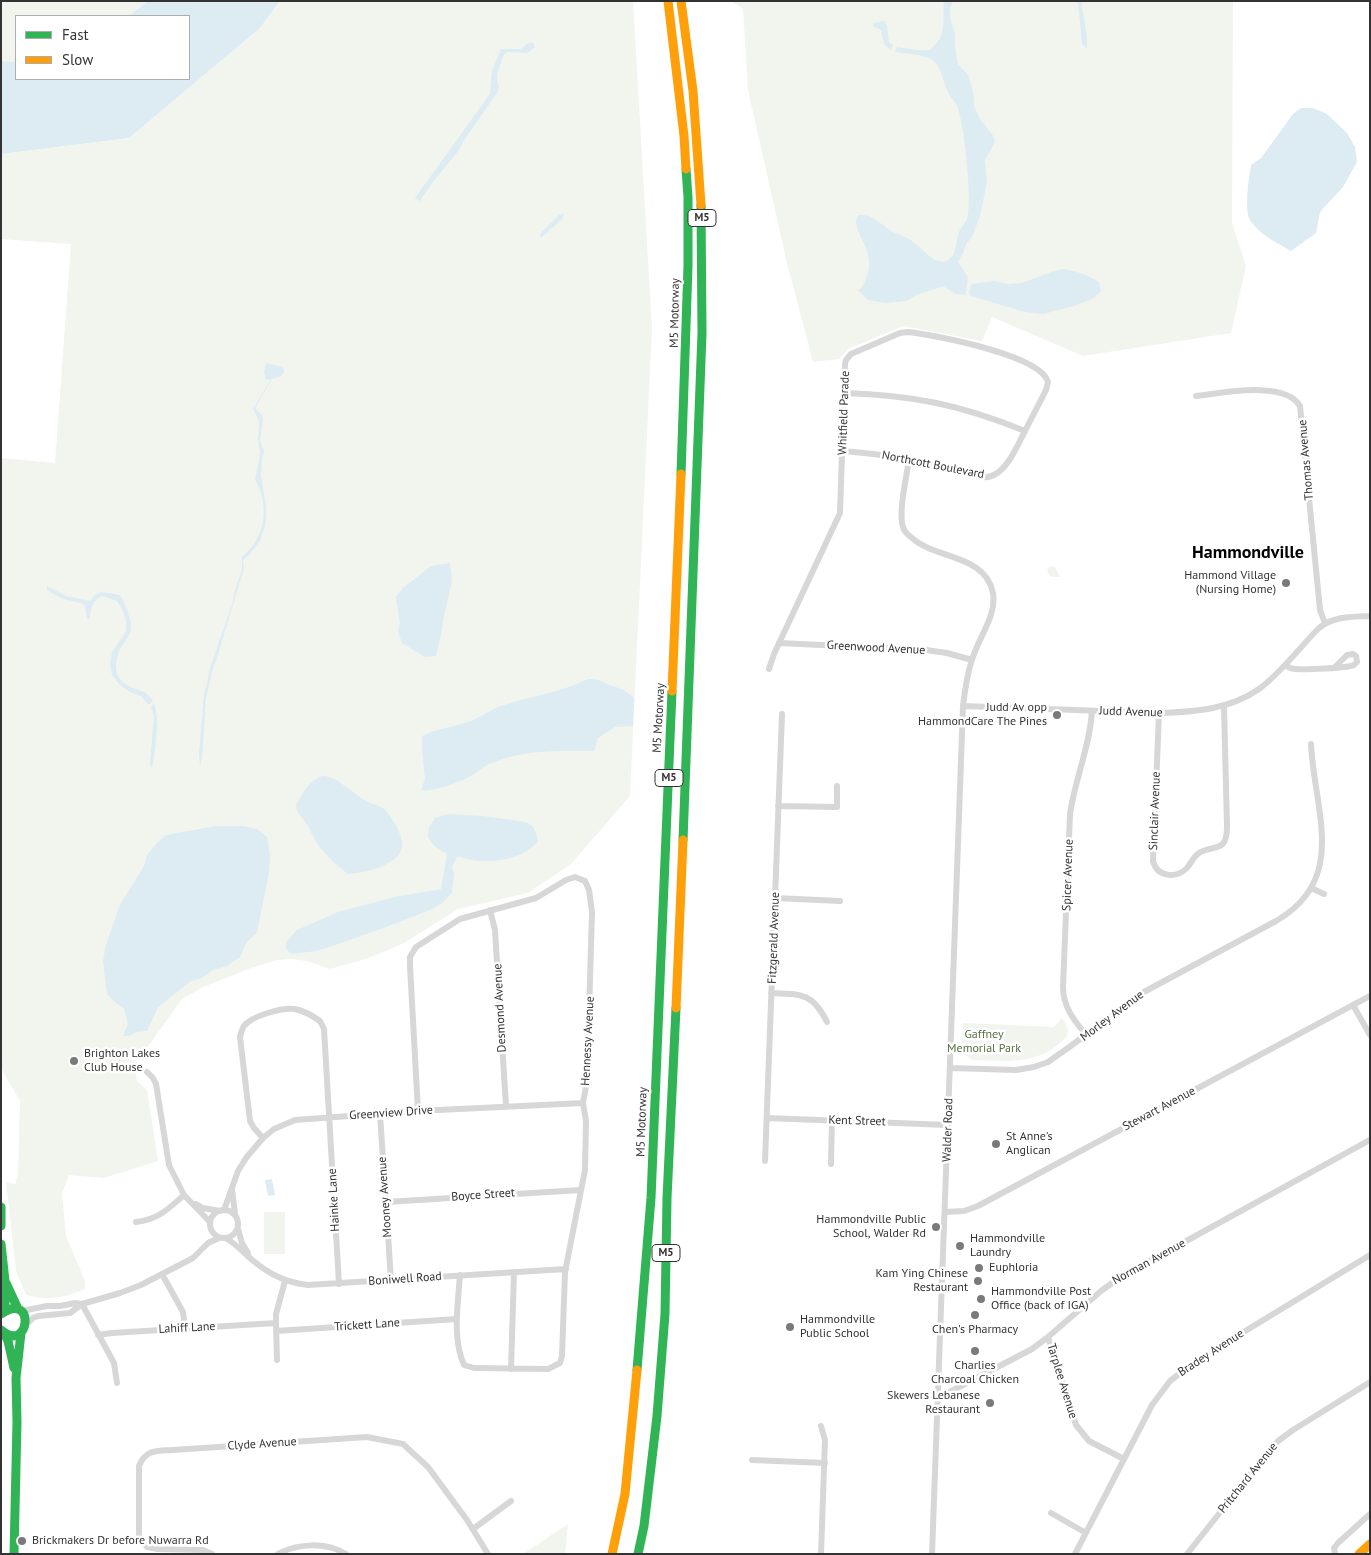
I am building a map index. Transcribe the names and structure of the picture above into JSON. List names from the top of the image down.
{
  "streets": {
    "main road": ["M5", "M5 Motorway"],
    "street": [
      "Whitfield Parade",
      "Thomas Avenue",
      "Northcott Boulevard",
      "Greenwood Avenue",
      "Judd Avenue",
      "Sinclair Avenue",
      "Spicer Avenue",
      "Fitzgerald Avenue",
      "Desmond Avenue",
      "Morley Avenue",
      "Hennessy Avenue",
      "Stewart Avenue",
      "Greenview Drive",
      "Kent Street",
      "Walder Road",
      "Boyce Street",
      "Mooney Avenue",
      "Hainke Lane",
      "Norman Avenue",
      "Boniwell Road",
      "Trickett Lane",
      "Lahiff Lane",
      "Bradey Avenue",
      "Tarplee Avenue",
      "Clyde Avenue",
      "Pritchard Avenue"
    ]
  },
  "crossings": [
    ["Whitfield Parade", "Northcott Boulevard"],
    ["Whitfield Parade", "Greenwood Avenue"],
    ["Thomas Avenue", "Judd Avenue"],
    ["Northcott Boulevard", "Walder Road"],
    ["Greenwood Avenue", "Walder Road"],
    ["Judd Avenue", "Sinclair Avenue"],
    ["Judd Avenue", "Spicer Avenue"],
    ["Judd Avenue", "Walder Road"],
    ["Spicer Avenue", "Morley Avenue"],
    ["Fitzgerald Avenue", "Kent Street"],
    ["Desmond Avenue", "Hennessy Avenue"],
    ["Desmond Avenue", "Greenview Drive"],
    ["Morley Avenue", "Walder Road"],
    ["Hennessy Avenue", "Greenview Drive"],
    ["Hennessy Avenue", "Boyce Street"],
    ["Hennessy Avenue", "Boniwell Road"],
    ["Hennessy Avenue", "Trickett Lane"],
    ["Stewart Avenue", "Walder Road"],
    ["Greenview Drive", "Mooney Avenue"],
    ["Greenview Drive", "Hainke Lane"],
    ["Greenview Drive", "Boniwell Road"],
    ["Kent Street", "Walder Road"],
    ["Walder Road", "Norman Avenue"],
    ["Boyce Street", "Mooney Avenue"],
    ["Mooney Avenue", "Boniwell Road"],
    ["Hainke Lane", "Boniwell Road"],
    ["Norman Avenue", "Tarplee Avenue"],
    ["Bradey Avenue", "Tarplee Avenue"]
  ],
  "districts": ["Hammondville"],
  "parks": ["Gaffney Memorial Park"],
  "places": [
    "Hammond Village (Nursing Home)",
    "Judd Av opp HammondCare The Pines",
    "Brighton Lakes Club House",
    "St Anne's Anglican",
    "Hammondville Public School, Walder Rd",
    "Hammondville Laundry",
    "Euphloria",
    "Kam Ying Chinese Restaurant",
    "Hammondville Post Office (back of IGA)",
    "Chen's Pharmacy",
    "Hammondville Public School",
    "Charlies Charcoal Chicken",
    "Skewers Lebanese Restaurant",
    "Brickmakers Dr before Nuwarra Rd"
  ],
  "legend": ["Fast", "Slow"]
}
